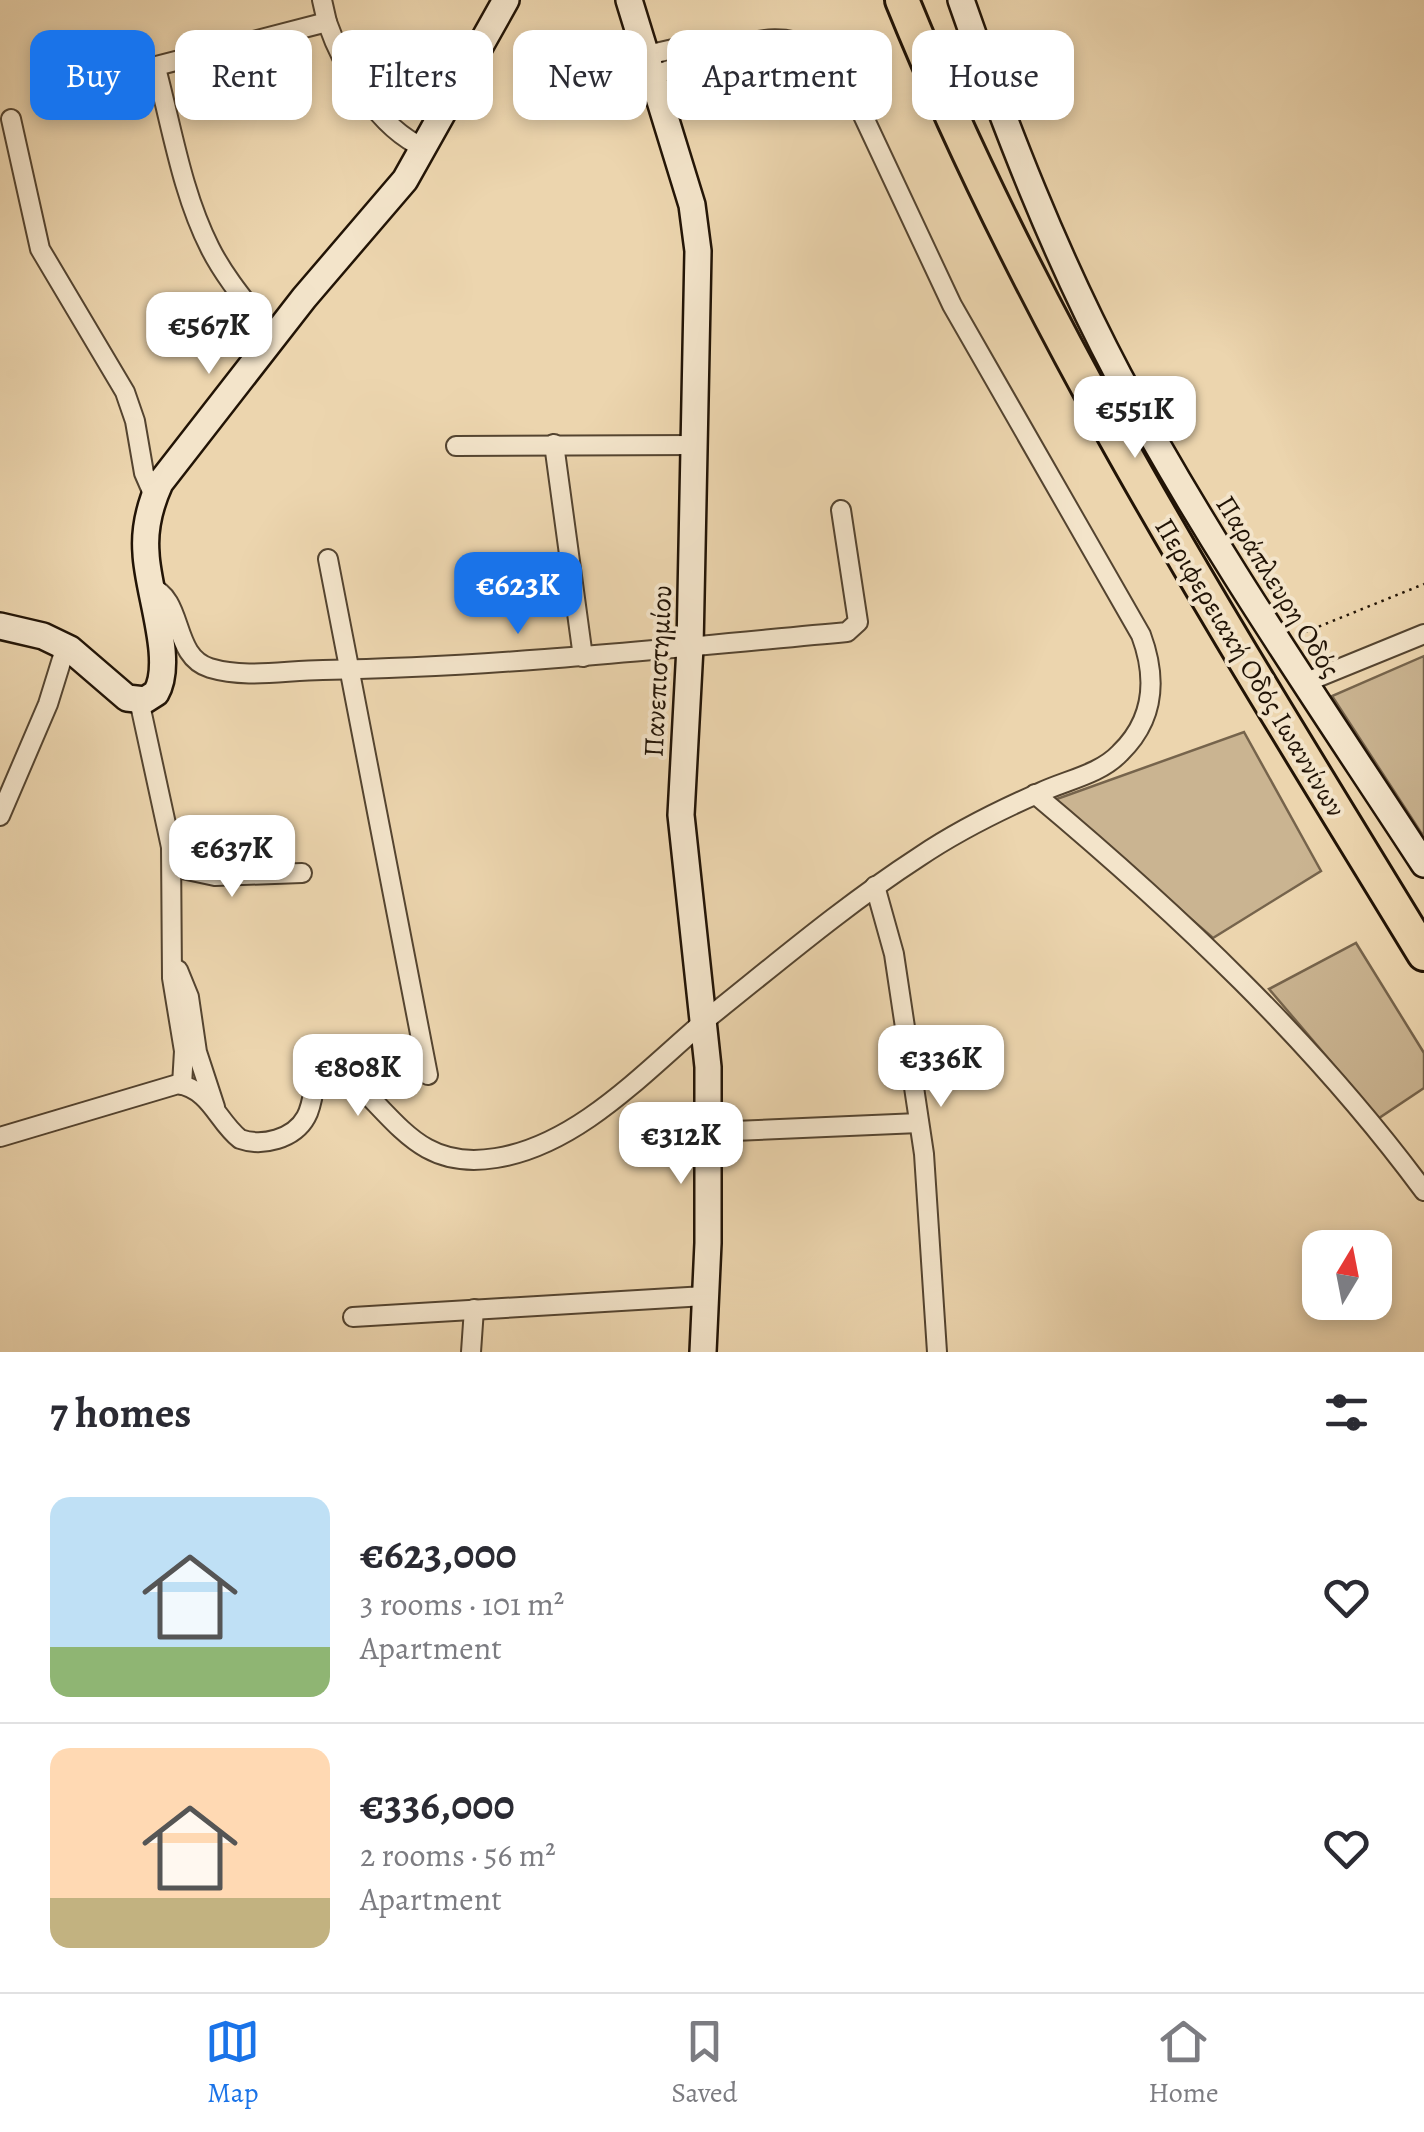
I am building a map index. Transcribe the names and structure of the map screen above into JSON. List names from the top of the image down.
{
  "streets": {
    "highway": ["Περιφερειακή Οδός Ιωαννίνων"],
    "street": ["Παράπλευρη Οδός", "Πανεπιστημίου"]
  },
  "north": "top",
  "page": {
    "chip": [
      "Buy",
      "Rent",
      "Filters",
      "New",
      "Apartment",
      "House"
    ],
    "price": [
      "€567K",
      "€551K",
      "€623K",
      "€637K",
      "€336K",
      "€808K",
      "€312K"
    ],
    "heading": "7 homes",
    "list": [
      {
        "name": "€623,000",
        "note": "3 rooms · 101 m² · Apartment"
      },
      {
        "name": "€336,000",
        "note": "2 rooms · 56 m² · Apartment"
      }
    ],
    "tabs": ["Map", "Saved", "Home"]
  }
}
